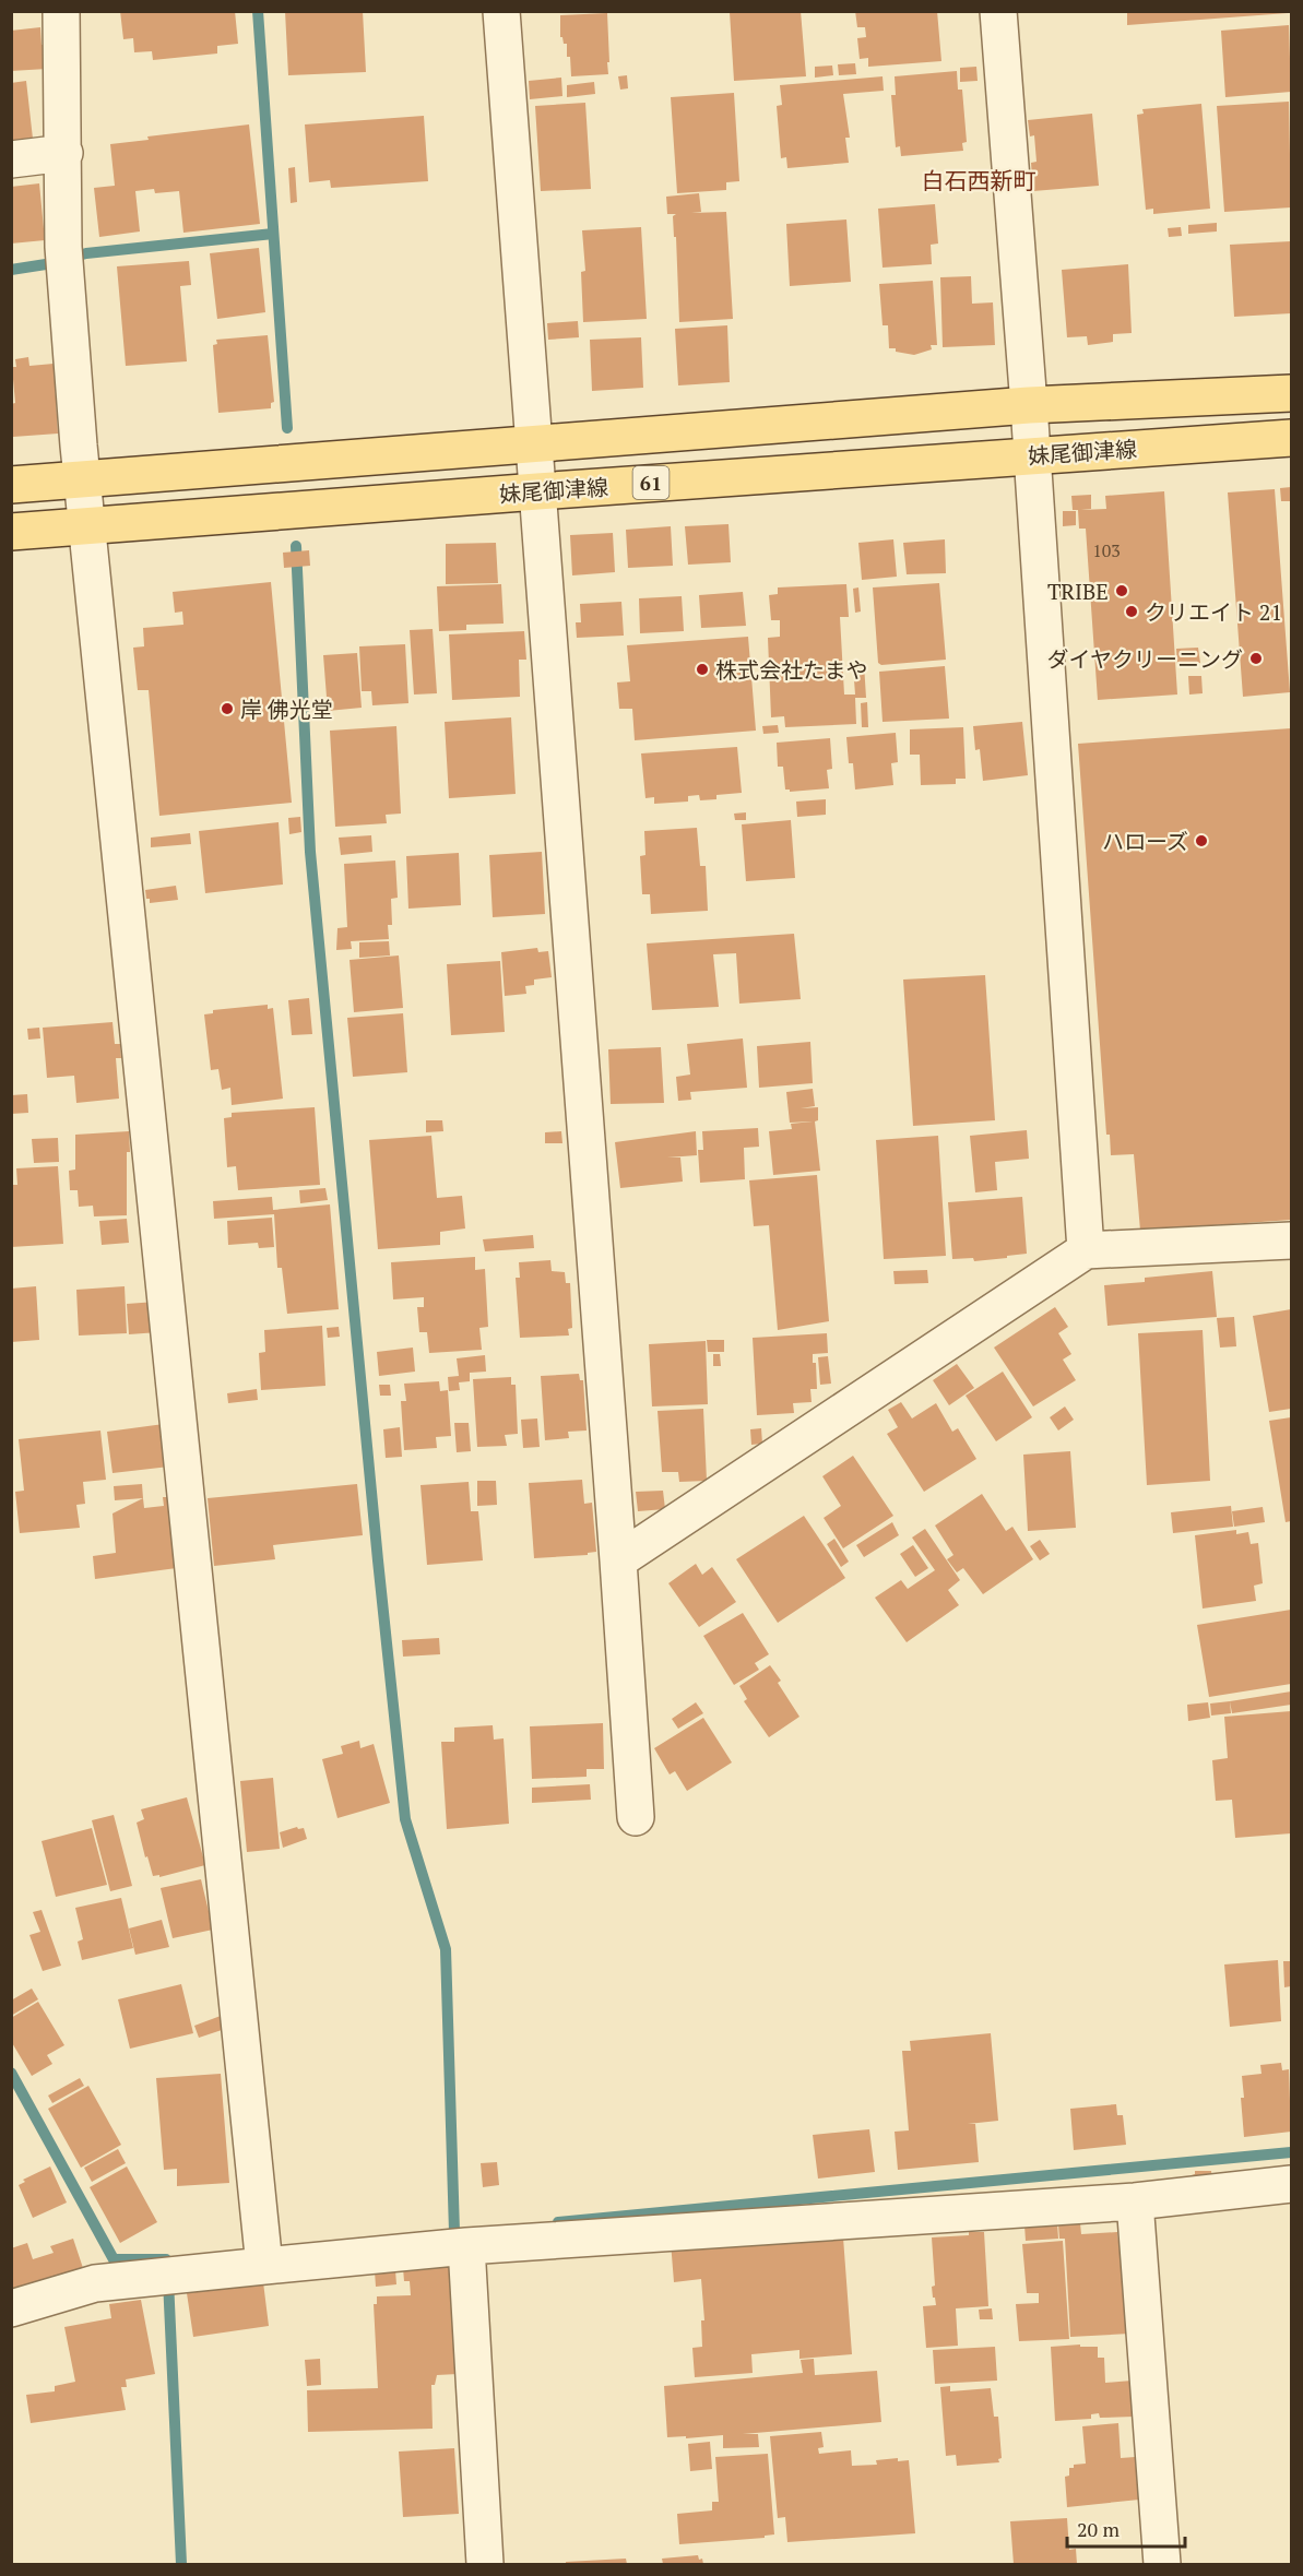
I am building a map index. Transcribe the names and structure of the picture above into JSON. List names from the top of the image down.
{
  "streets": {
    "main road": ["妹尾御津線", "61"]
  },
  "districts": ["白石西新町"],
  "places": [
    "TRIBE",
    "クリエイト 21",
    "ダイヤクリーニング",
    "株式会社たまや",
    "岸 佛光堂",
    "ハローズ"
  ],
  "house_numbers": ["103"],
  "scale_bar": "20 m"
}
